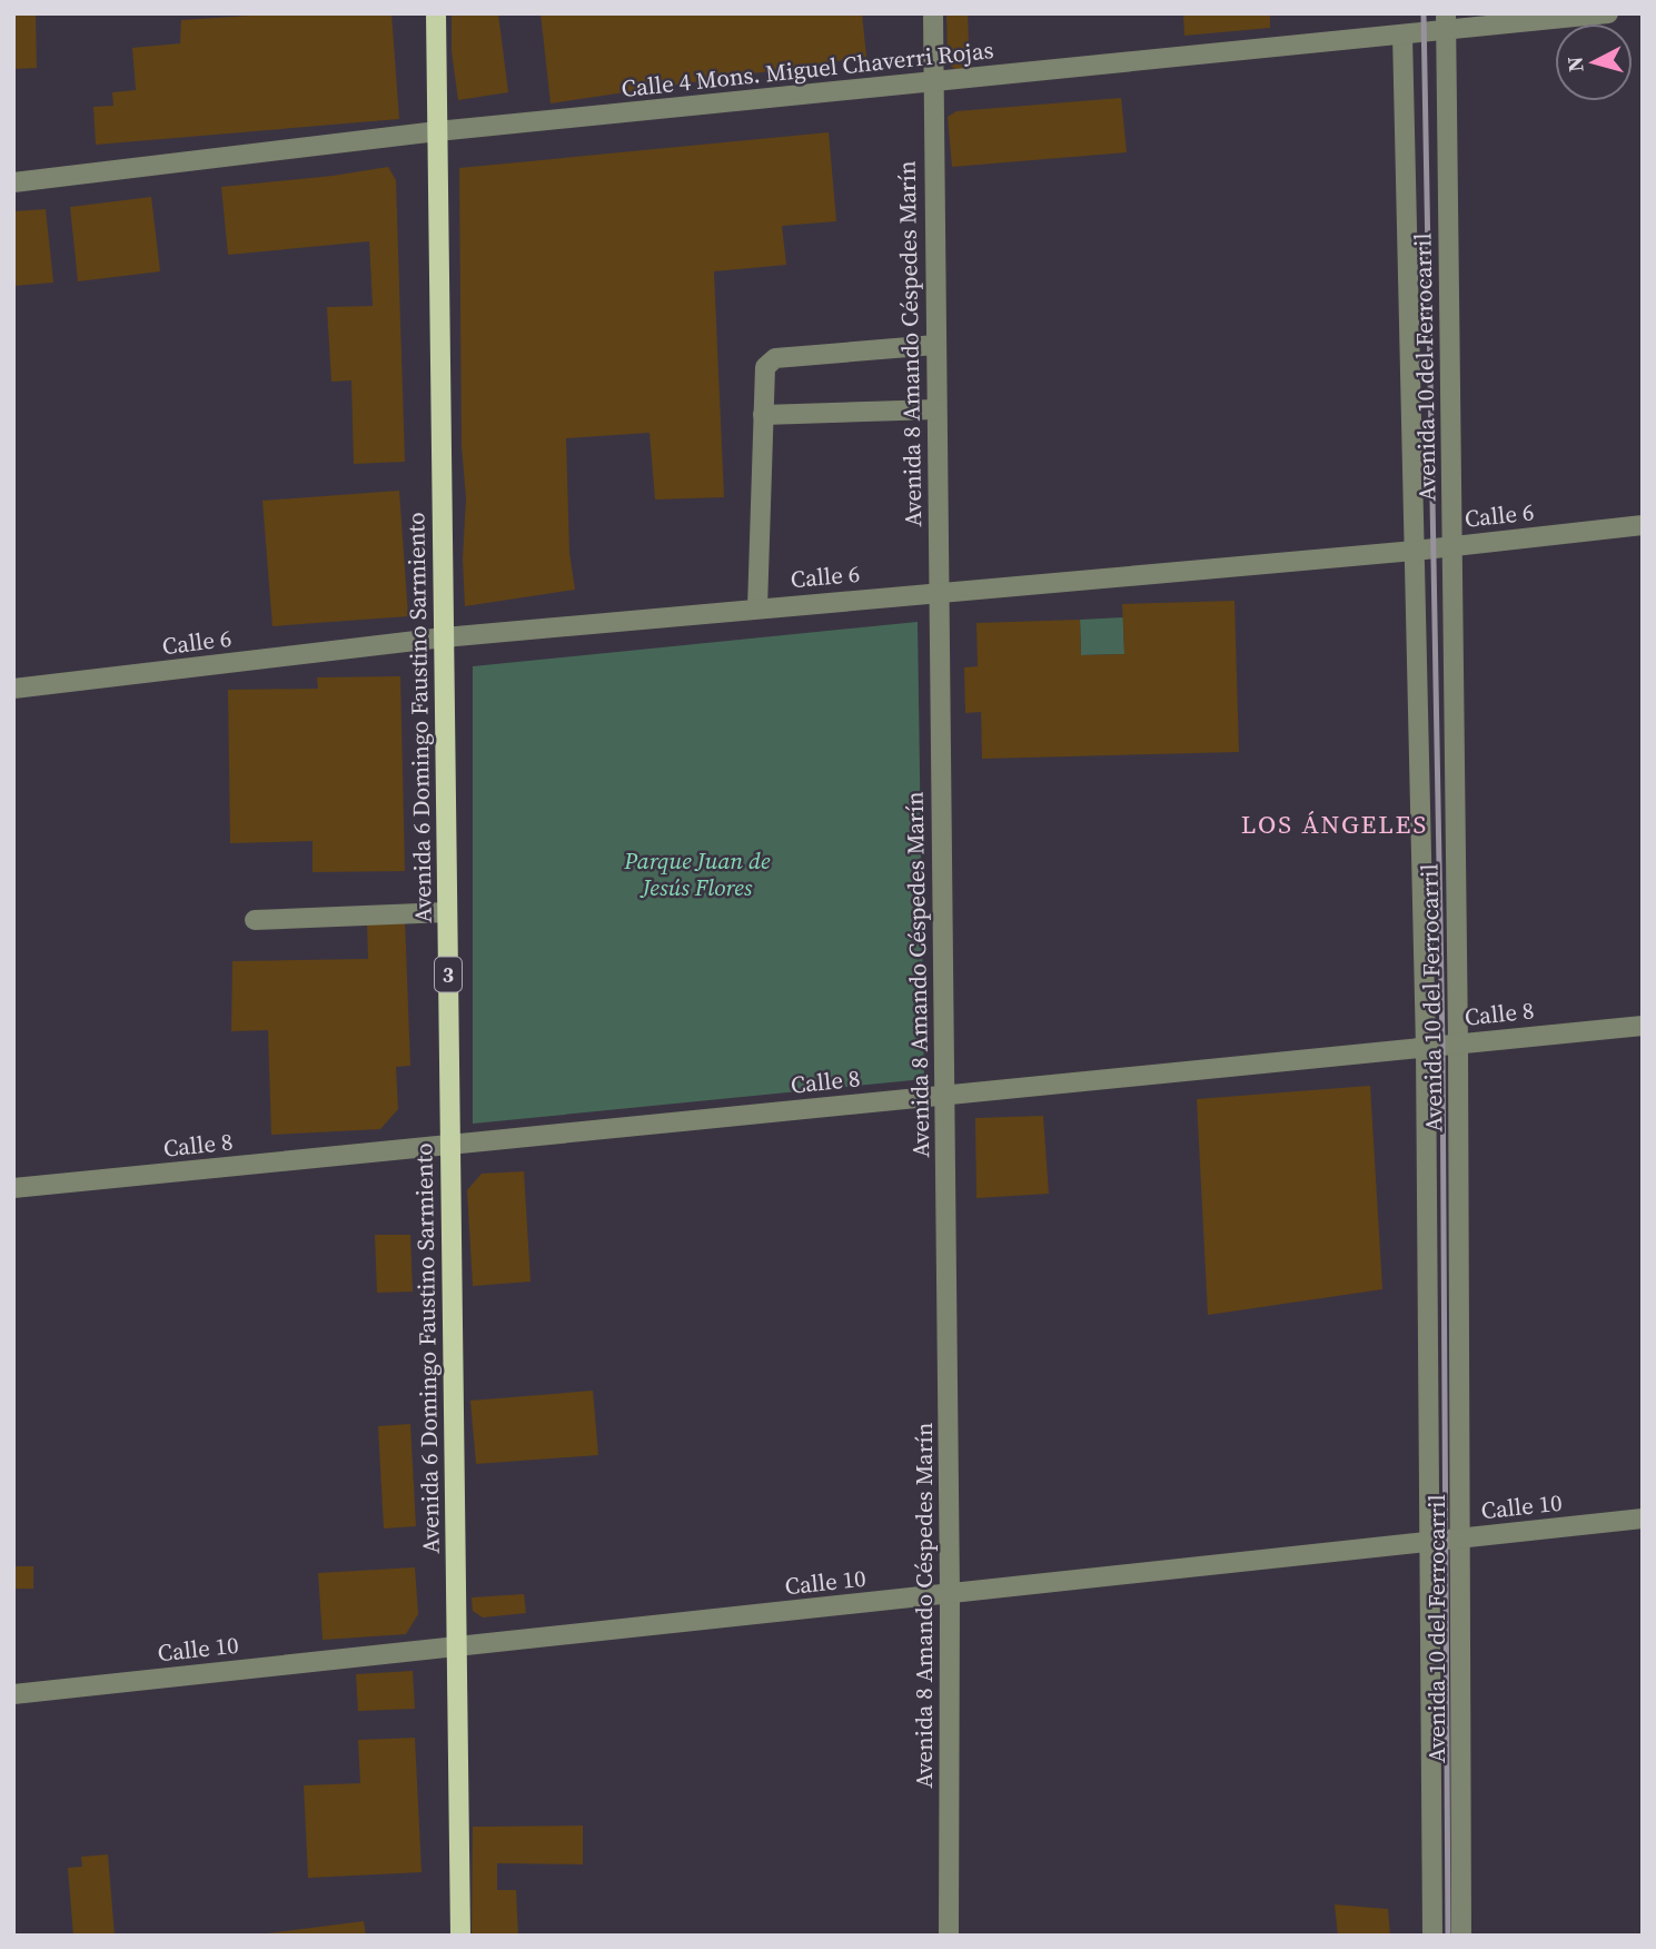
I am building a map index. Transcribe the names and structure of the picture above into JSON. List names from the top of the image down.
{
  "streets": {
    "main road": ["Avenida 6 Domingo Faustino Sarmiento", "3"],
    "street": [
      "Calle 4 Mons. Miguel Chaverri Rojas",
      "Avenida 8 Amando Céspedes Marín",
      "Avenida 10 del Ferrocarril",
      "Calle 6",
      "Calle 8",
      "Calle 10"
    ]
  },
  "crossings": [
    ["Calle 4 Mons. Miguel Chaverri Rojas", "Avenida 8 Amando Céspedes Marín"],
    ["Calle 4 Mons. Miguel Chaverri Rojas", "Avenida 10 del Ferrocarril"],
    ["Calle 4 Mons. Miguel Chaverri Rojas", "Avenida 6 Domingo Faustino Sarmiento"],
    ["Avenida 8 Amando Céspedes Marín", "Calle 6"],
    ["Avenida 8 Amando Céspedes Marín", "Calle 8"],
    ["Avenida 8 Amando Céspedes Marín", "Calle 10"],
    ["Avenida 10 del Ferrocarril", "Calle 6"],
    ["Avenida 10 del Ferrocarril", "Calle 8"],
    ["Avenida 10 del Ferrocarril", "Calle 10"],
    ["Calle 6", "Avenida 6 Domingo Faustino Sarmiento"],
    ["Avenida 6 Domingo Faustino Sarmiento", "Calle 8"],
    ["Avenida 6 Domingo Faustino Sarmiento", "Calle 10"]
  ],
  "districts": ["LOS ÁNGELES"],
  "parks": ["Parque Juan de Jesús Flores"],
  "north": "left"
}
